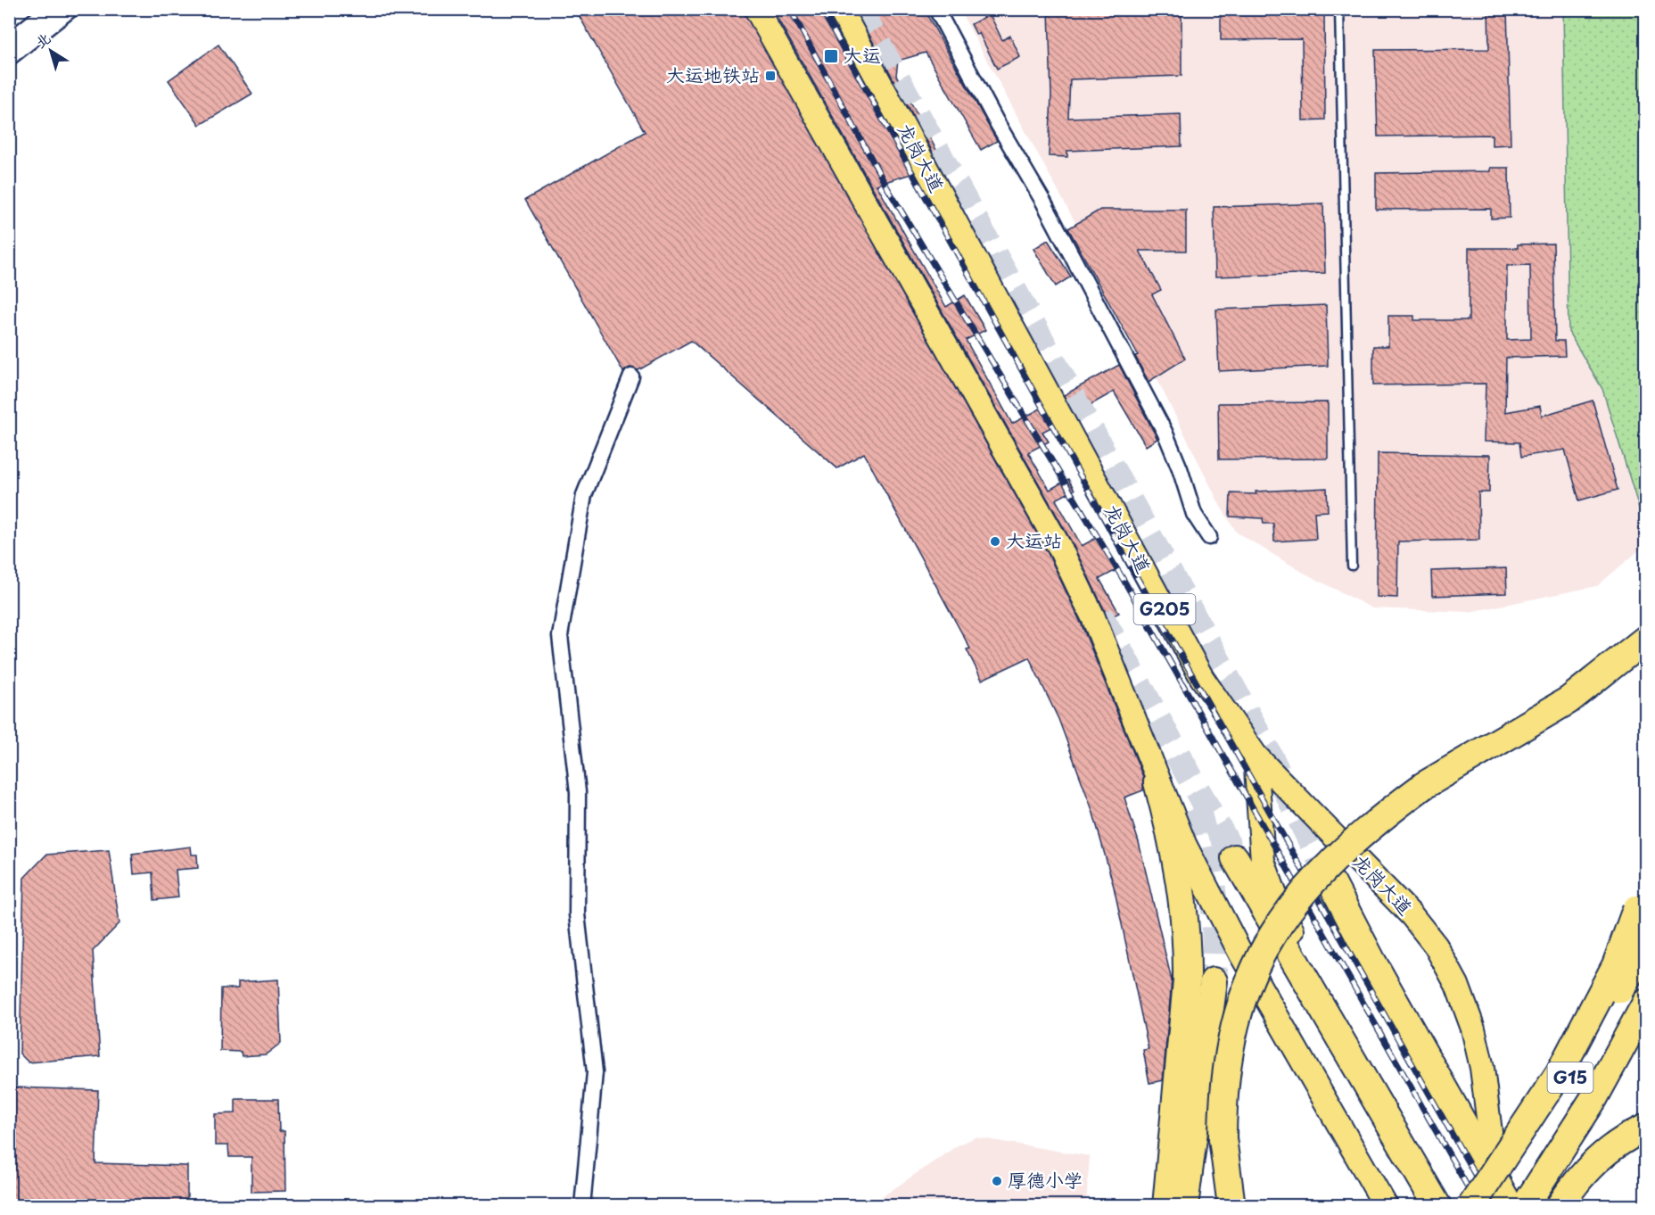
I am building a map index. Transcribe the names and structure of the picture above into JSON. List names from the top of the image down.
{
  "streets": {
    "highway": ["龙岗大道", "G15"],
    "main road": ["G205"]
  },
  "crossings": [
    ["龙岗大道", "G15"]
  ],
  "places": {
    "transit": ["大运", "大运地铁站"],
    "other": ["大运站", "厚德小学"]
  },
  "north": "top left"
}
